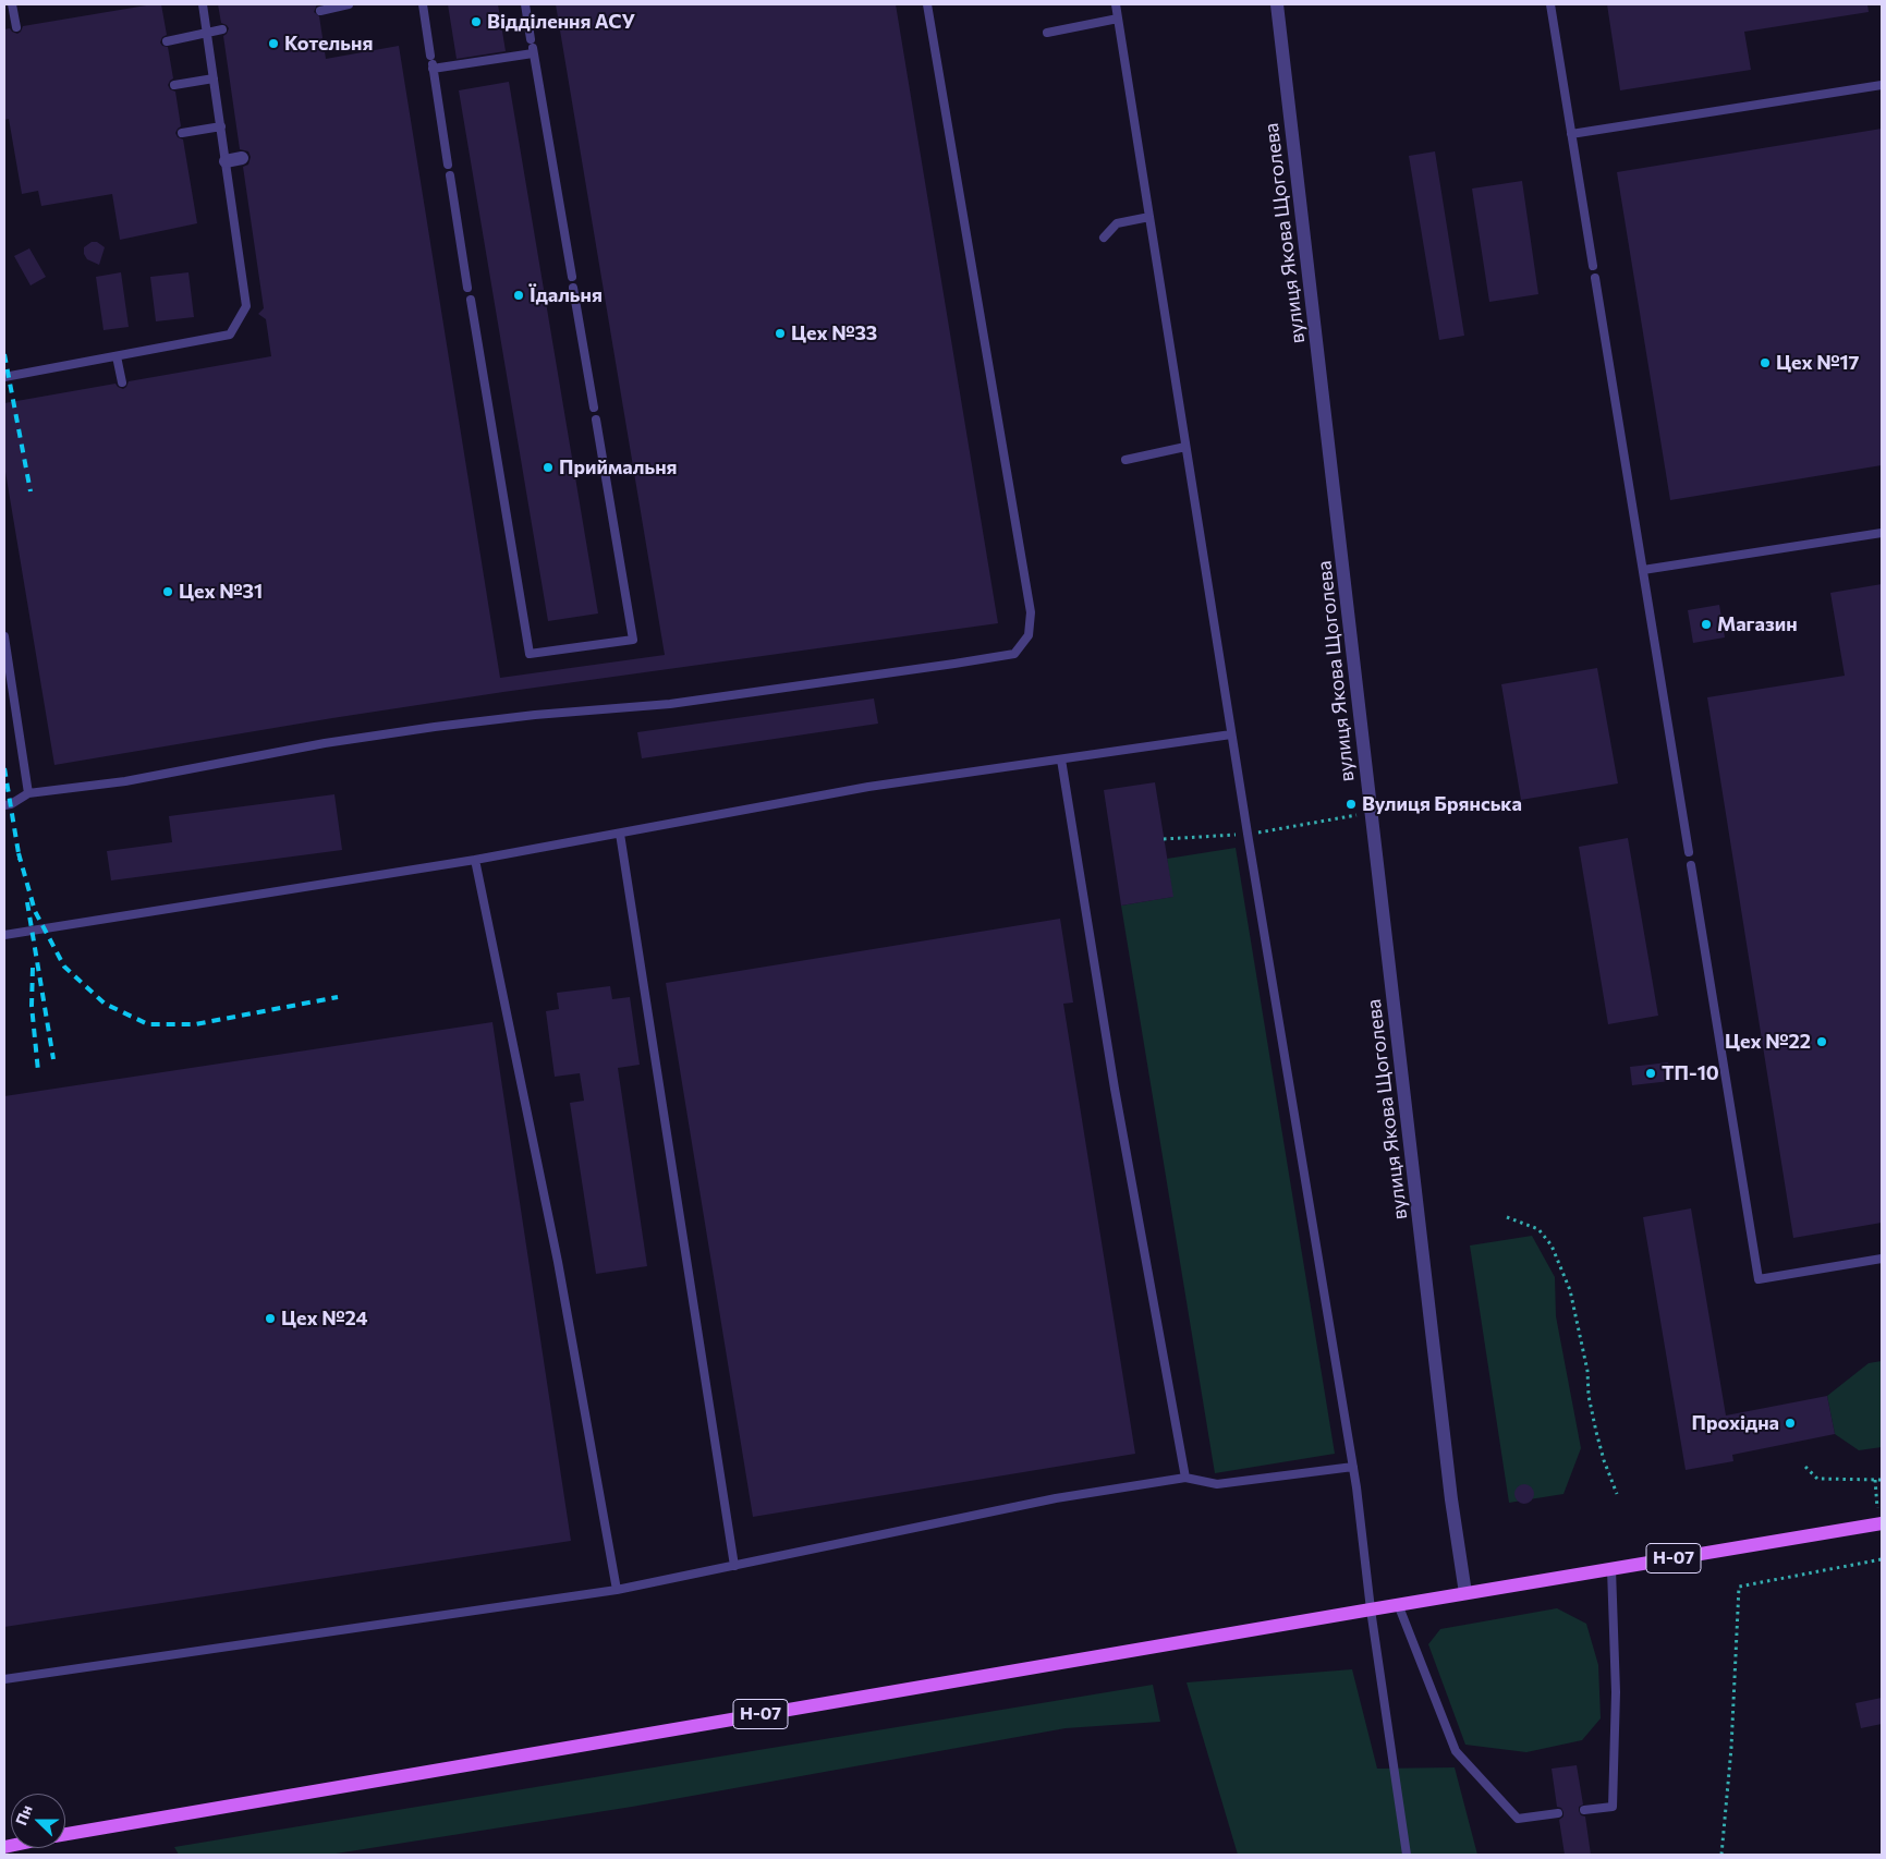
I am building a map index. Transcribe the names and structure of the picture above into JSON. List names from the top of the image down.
{
  "streets": {
    "main road": ["Н-07"],
    "street": ["вулиця Якова Щоголева"]
  },
  "crossings": [
    ["вулиця Якова Щоголева", "Н-07"]
  ],
  "places": [
    "Відділення АСУ",
    "Котельня",
    "Їдальня",
    "Цех №33",
    "Цех №17",
    "Приймальня",
    "Цех №31",
    "Магазин",
    "Вулиця Брянська",
    "Цех №22",
    "ТП-10",
    "Цех №24",
    "Прохідна"
  ],
  "north": "left"
}
